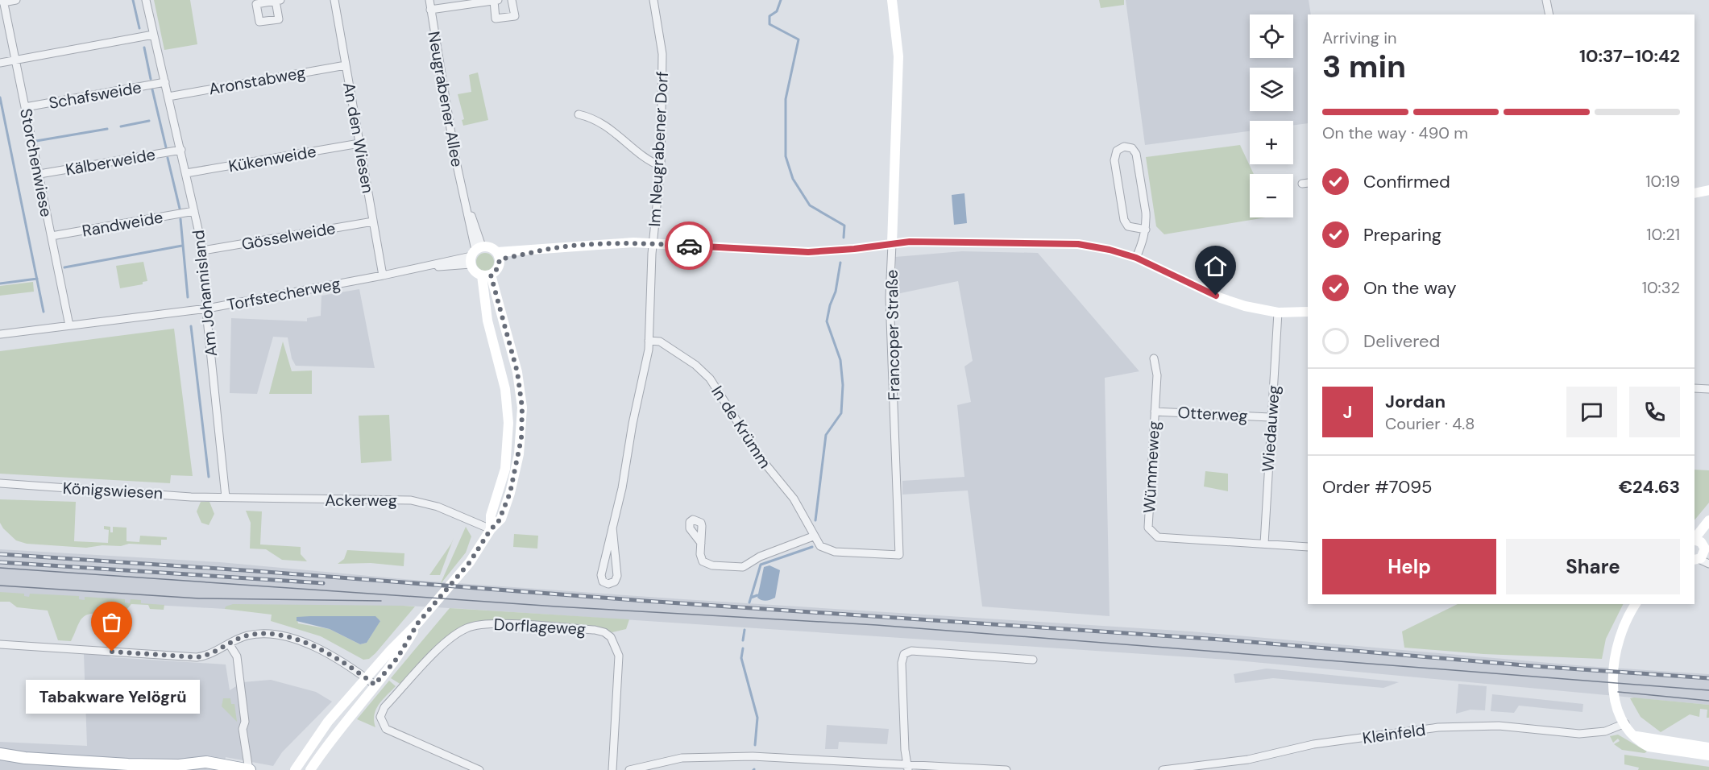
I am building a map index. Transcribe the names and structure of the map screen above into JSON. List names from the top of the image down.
{
  "streets": {
    "main road": ["Francoper Straße"],
    "street": [
      "Aronstabweg",
      "Schafsweide",
      "Neugrabener Allee",
      "An den Wiesen",
      "Im Neugrabener Dorf",
      "Kükenweide",
      "Kälberweide",
      "Storchenwiese",
      "Randweide",
      "Gösselweide",
      "Am Johannisland",
      "Torfstecherweg",
      "Otterweg",
      "In de Krümm",
      "Wiedauweg",
      "Wümmeweg",
      "Königswiesen",
      "Ackerweg",
      "Dorflageweg",
      "Kleinfeld"
    ]
  },
  "crossings": [
    ["Aronstabweg", "An den Wiesen"],
    ["Aronstabweg", "Am Johannisland"],
    ["Schafsweide", "Storchenwiese"],
    ["Schafsweide", "Am Johannisland"],
    ["Neugrabener Allee", "Torfstecherweg"],
    ["An den Wiesen", "Kükenweide"],
    ["An den Wiesen", "Gösselweide"],
    ["An den Wiesen", "Torfstecherweg"],
    ["Im Neugrabener Dorf", "In de Krümm"],
    ["Kükenweide", "Am Johannisland"],
    ["Kälberweide", "Storchenwiese"],
    ["Kälberweide", "Am Johannisland"],
    ["Storchenwiese", "Randweide"],
    ["Storchenwiese", "Torfstecherweg"],
    ["Randweide", "Am Johannisland"],
    ["Gösselweide", "Am Johannisland"],
    ["Am Johannisland", "Torfstecherweg"],
    ["Am Johannisland", "Königswiesen"],
    ["Am Johannisland", "Ackerweg"],
    ["Francoper Straße", "In de Krümm"],
    ["Otterweg", "Wiedauweg"],
    ["Otterweg", "Wümmeweg"],
    ["Wiedauweg", "Wümmeweg"],
    ["Königswiesen", "Ackerweg"]
  ],
  "places": ["Tabakware Yelögrü"],
  "page": {
    "map_buttons": ["+", "−"],
    "heading": ["3 min", "Arriving in", "10:37–10:42"],
    "panel": [
      "Jordan",
      "Courier · 4.8",
      "Order #7095",
      "€24.63"
    ],
    "bar": "On the way · 490 m",
    "list": [
      ["Confirmed", "10:19"],
      ["Preparing", "10:21"],
      ["On the way", "10:32"],
      "Delivered"
    ],
    "round": "J",
    "buttons": ["Help", "Share"],
    "bubble": "Tabakware Yelögrü"
  }
}
